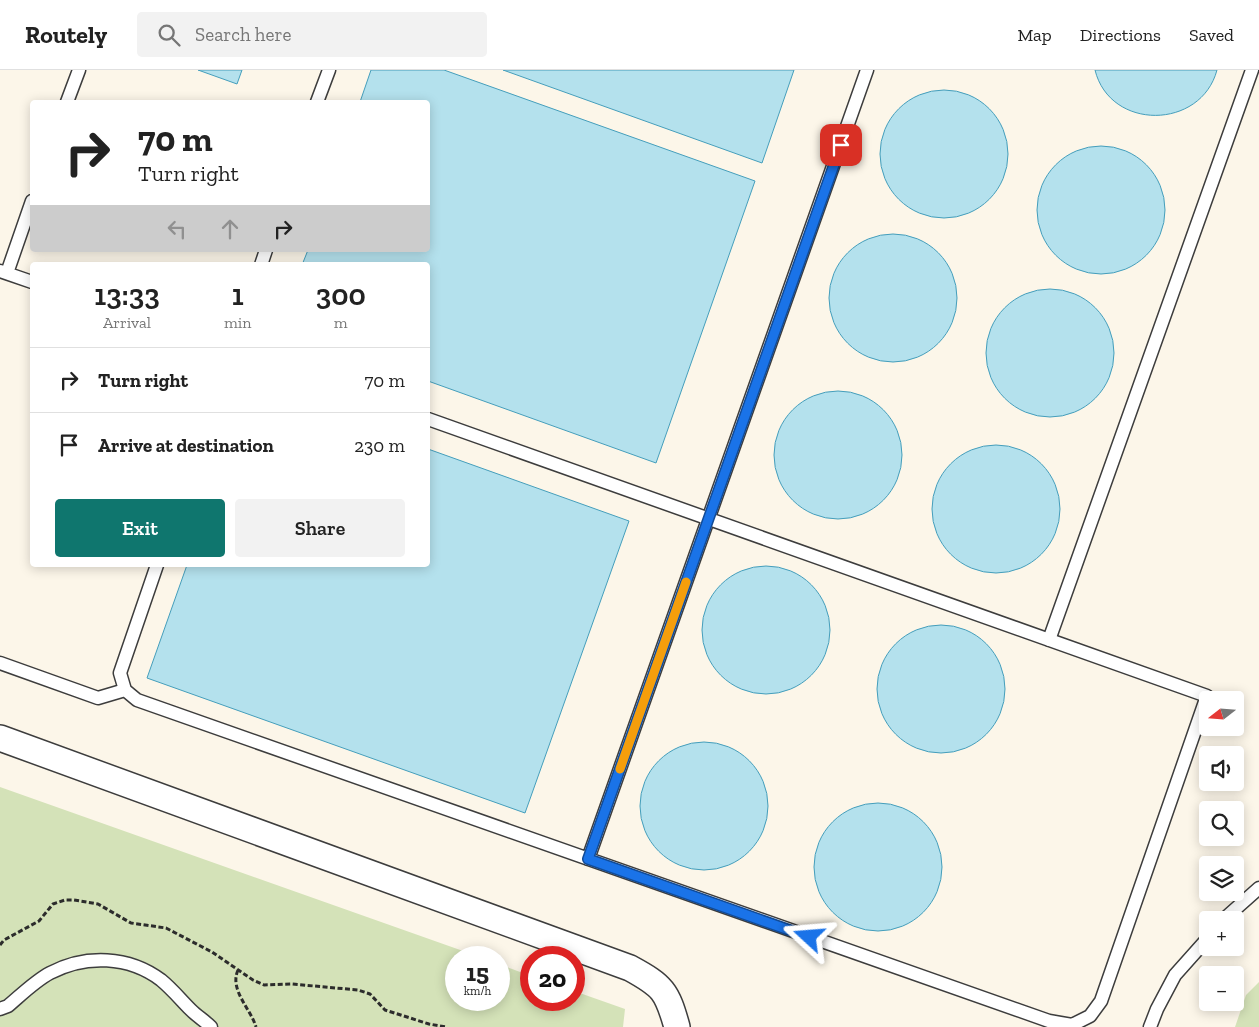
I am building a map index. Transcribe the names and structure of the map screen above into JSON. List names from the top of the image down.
{
  "north": "left",
  "page": {
    "header": "Routely",
    "search": "Search here",
    "nav": ["Map", "Directions", "Saved"],
    "turn": ["70 m", "Turn right"],
    "eta": [
      "13:33",
      "Arrival",
      "1",
      "min",
      "300",
      "m"
    ],
    "list": [
      {
        "name": "Turn right",
        "value": "70 m"
      },
      {
        "name": "Arrive at destination",
        "value": "230 m"
      }
    ],
    "buttons": ["Exit", "Share"],
    "map_buttons": ["+", "−"],
    "speed": "15 km/h",
    "limit": "20"
  }
}
